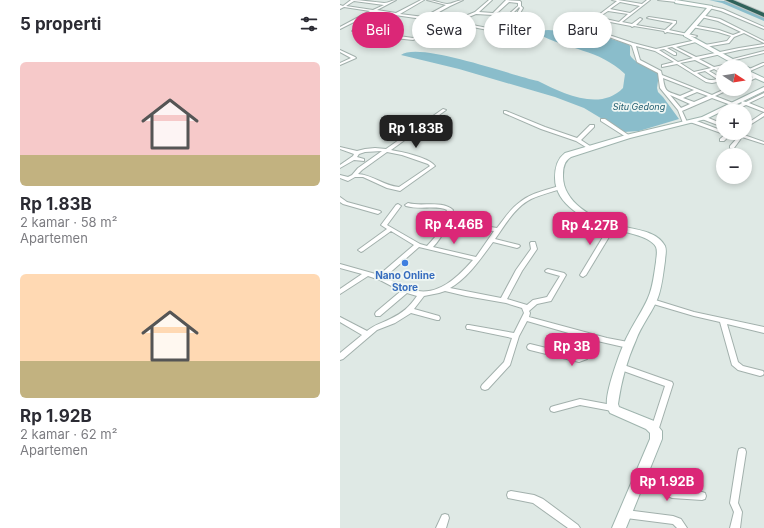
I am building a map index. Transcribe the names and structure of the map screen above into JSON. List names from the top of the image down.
{
  "water": ["Situ Gedong"],
  "places": ["Nano Online Store"],
  "north": "right",
  "page": {
    "heading": "5 properti",
    "chip": [
      "Beli",
      "Sewa",
      "Filter",
      "Baru"
    ],
    "list": [
      {
        "name": "Rp 1.83B",
        "note": "2 kamar · 58 m² · Apartemen"
      },
      {
        "name": "Rp 1.92B",
        "note": "2 kamar · 62 m² · Apartemen"
      }
    ],
    "map_buttons": ["+", "−"],
    "price": [
      "Rp 1.83B",
      "Rp 4.46B",
      "Rp 4.27B",
      "Rp 3B",
      "Rp 1.92B"
    ]
  }
}
